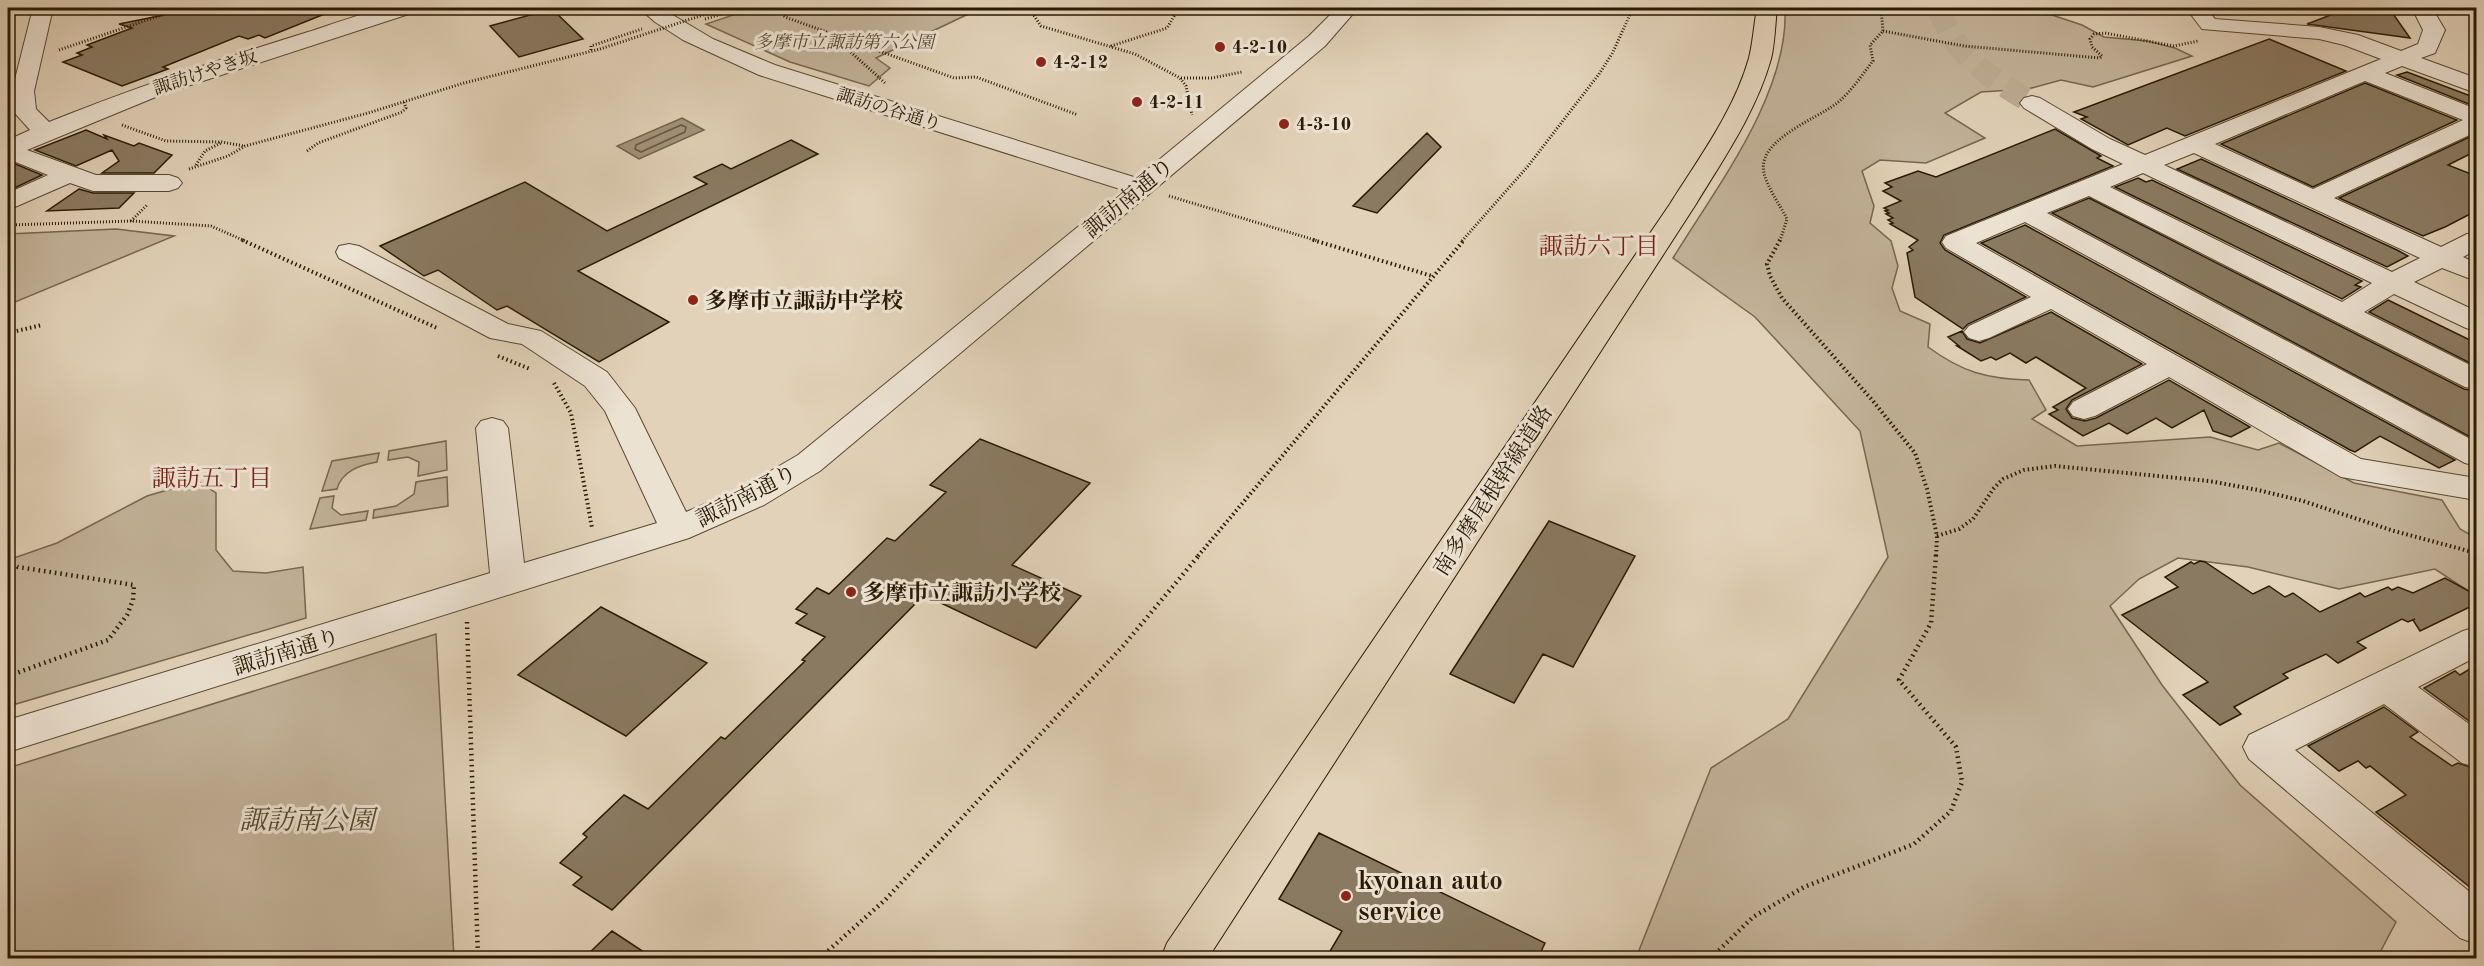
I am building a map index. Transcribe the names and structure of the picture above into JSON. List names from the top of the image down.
{
  "streets": {
    "main road": ["南多摩尾根幹線道路"],
    "street": ["諏訪けやき坂", "諏訪の谷通り", "諏訪南通り"]
  },
  "crossings": [
    ["諏訪の谷通り", "諏訪南通り"]
  ],
  "districts": ["諏訪六丁目", "諏訪五丁目"],
  "parks": ["多摩市立諏訪第六公園", "諏訪南公園"],
  "places": [
    "4-2-10",
    "4-2-12",
    "4-2-11",
    "4-3-10",
    "多摩市立諏訪中学校",
    "多摩市立諏訪小学校",
    "kyonan auto service"
  ]
}
